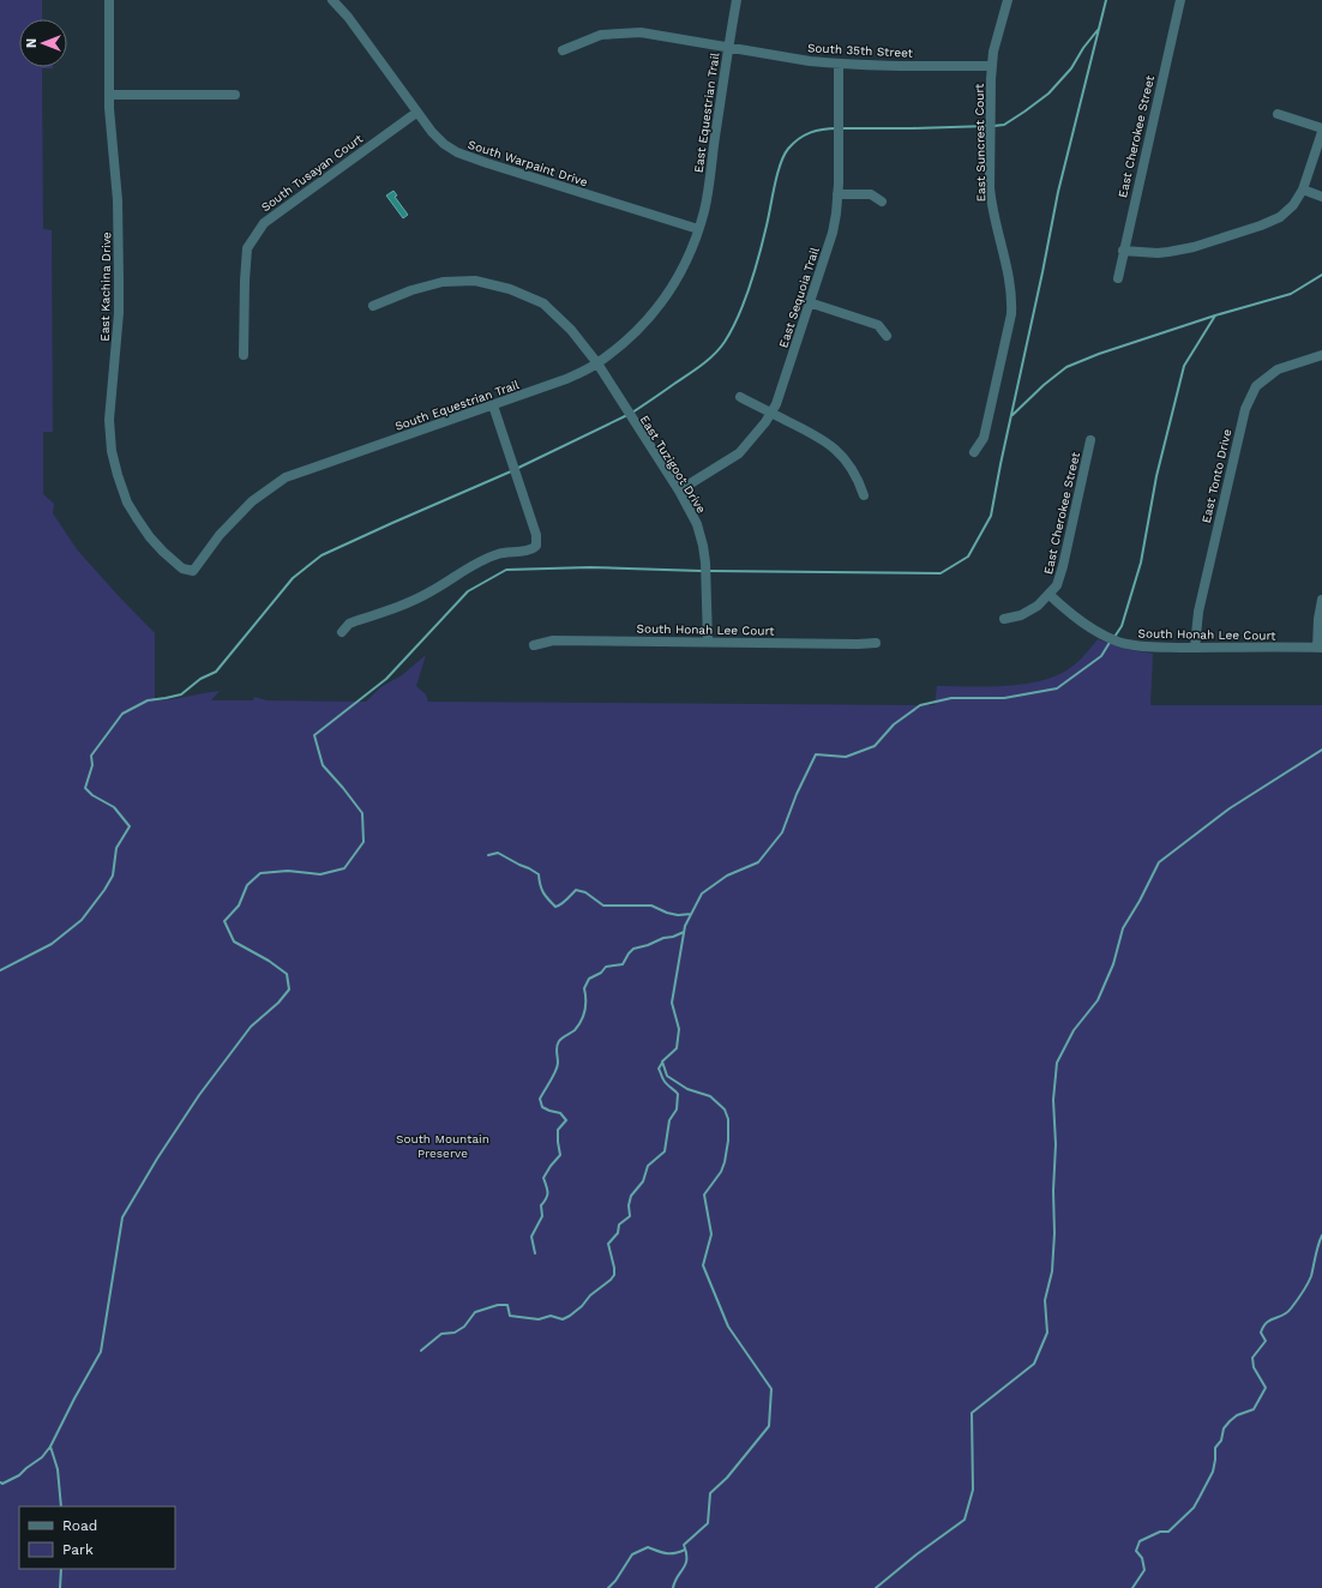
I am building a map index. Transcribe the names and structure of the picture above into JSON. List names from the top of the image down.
{
  "streets": {
    "street": [
      "South 35th Street",
      "East Equestrian Trail",
      "East Cherokee Street",
      "East Suncrest Court",
      "South Warpaint Drive",
      "South Tusayan Court",
      "East Kachina Drive",
      "East Sequoia Trail",
      "South Equestrian Trail",
      "East Tuzigoot Drive",
      "East Tonto Drive",
      "South Honah Lee Court"
    ]
  },
  "crossings": [
    ["South 35th Street", "East Equestrian Trail"],
    ["South 35th Street", "East Suncrest Court"],
    ["South 35th Street", "East Sequoia Trail"],
    ["East Equestrian Trail", "South Warpaint Drive"],
    ["East Equestrian Trail", "South Equestrian Trail"],
    ["East Cherokee Street", "South Honah Lee Court"],
    ["South Warpaint Drive", "South Tusayan Court"],
    ["South Warpaint Drive", "South Equestrian Trail"],
    ["East Kachina Drive", "South Equestrian Trail"],
    ["East Sequoia Trail", "East Tuzigoot Drive"],
    ["South Equestrian Trail", "East Tuzigoot Drive"],
    ["East Tuzigoot Drive", "South Honah Lee Court"],
    ["East Tonto Drive", "South Honah Lee Court"]
  ],
  "parks": ["South Mountain Preserve"],
  "legend": ["Road", "Park"],
  "north": "left"
}
